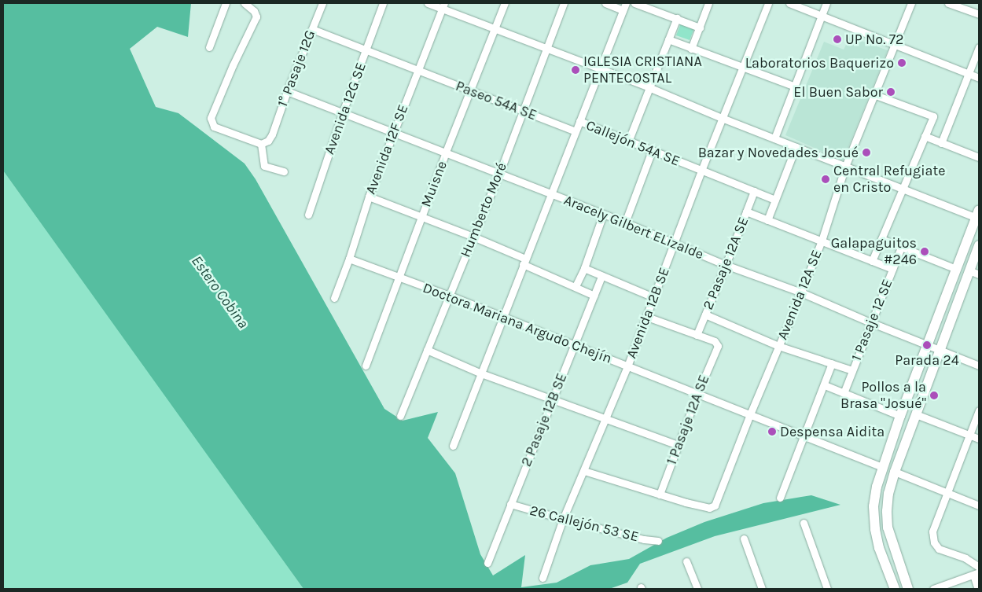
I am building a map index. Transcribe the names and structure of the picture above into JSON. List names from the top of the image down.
{
  "streets": {
    "street": [
      "1° Pasaje 12G",
      "Paseo 54A SE",
      "Avenida 12G SE",
      "Callejón 54A SE",
      "Avenida 12F SE",
      "Muisne",
      "Humberto Moré",
      "Aracely Gilbert ELizalde",
      "2 Pasaje 12A SE",
      "Avenida 12A SE",
      "Avenida 12B SE",
      "1 Pasaje 12 SE",
      "Doctora Mariana Argudo Chejín",
      "2 Pasaje 12B SE",
      "1 Pasaje 12A SE",
      "26 Callejón 53 SE"
    ]
  },
  "crossings": [
    ["1° Pasaje 12G", "Aracely Gilbert ELizalde"],
    ["Paseo 54A SE", "Avenida 12F SE"],
    ["Paseo 54A SE", "Muisne"],
    ["Paseo 54A SE", "Humberto Moré"],
    ["Avenida 12G SE", "Aracely Gilbert ELizalde"],
    ["Callejón 54A SE", "2 Pasaje 12A SE"],
    ["Callejón 54A SE", "Avenida 12B SE"],
    ["Avenida 12F SE", "Aracely Gilbert ELizalde"],
    ["Avenida 12F SE", "Doctora Mariana Argudo Chejín"],
    ["Muisne", "Aracely Gilbert ELizalde"],
    ["Muisne", "Doctora Mariana Argudo Chejín"],
    ["Humberto Moré", "Aracely Gilbert ELizalde"],
    ["Humberto Moré", "Doctora Mariana Argudo Chejín"],
    ["Aracely Gilbert ELizalde", "2 Pasaje 12A SE"],
    ["Aracely Gilbert ELizalde", "Avenida 12A SE"],
    ["Aracely Gilbert ELizalde", "Avenida 12B SE"],
    ["Aracely Gilbert ELizalde", "1 Pasaje 12 SE"],
    ["2 Pasaje 12A SE", "1 Pasaje 12A SE"],
    ["Avenida 12A SE", "Doctora Mariana Argudo Chejín"],
    ["Avenida 12A SE", "1 Pasaje 12A SE"],
    ["Avenida 12B SE", "Doctora Mariana Argudo Chejín"],
    ["Avenida 12B SE", "26 Callejón 53 SE"],
    ["Doctora Mariana Argudo Chejín", "2 Pasaje 12B SE"],
    ["Doctora Mariana Argudo Chejín", "1 Pasaje 12A SE"],
    ["2 Pasaje 12B SE", "26 Callejón 53 SE"]
  ],
  "water": ["Estero Cobina"],
  "places": [
    "UP No. 72",
    "Laboratorios Baquerizo",
    "IGLESIA CRISTIANA PENTECOSTAL",
    "El Buen Sabor",
    "Bazar y Novedades Josué",
    "Central Refugiate en Cristo",
    "Galapaguitos #246",
    "Parada 24",
    "Pollos a la Brasa \"Josué\"",
    "Despensa Aidita"
  ]
}
